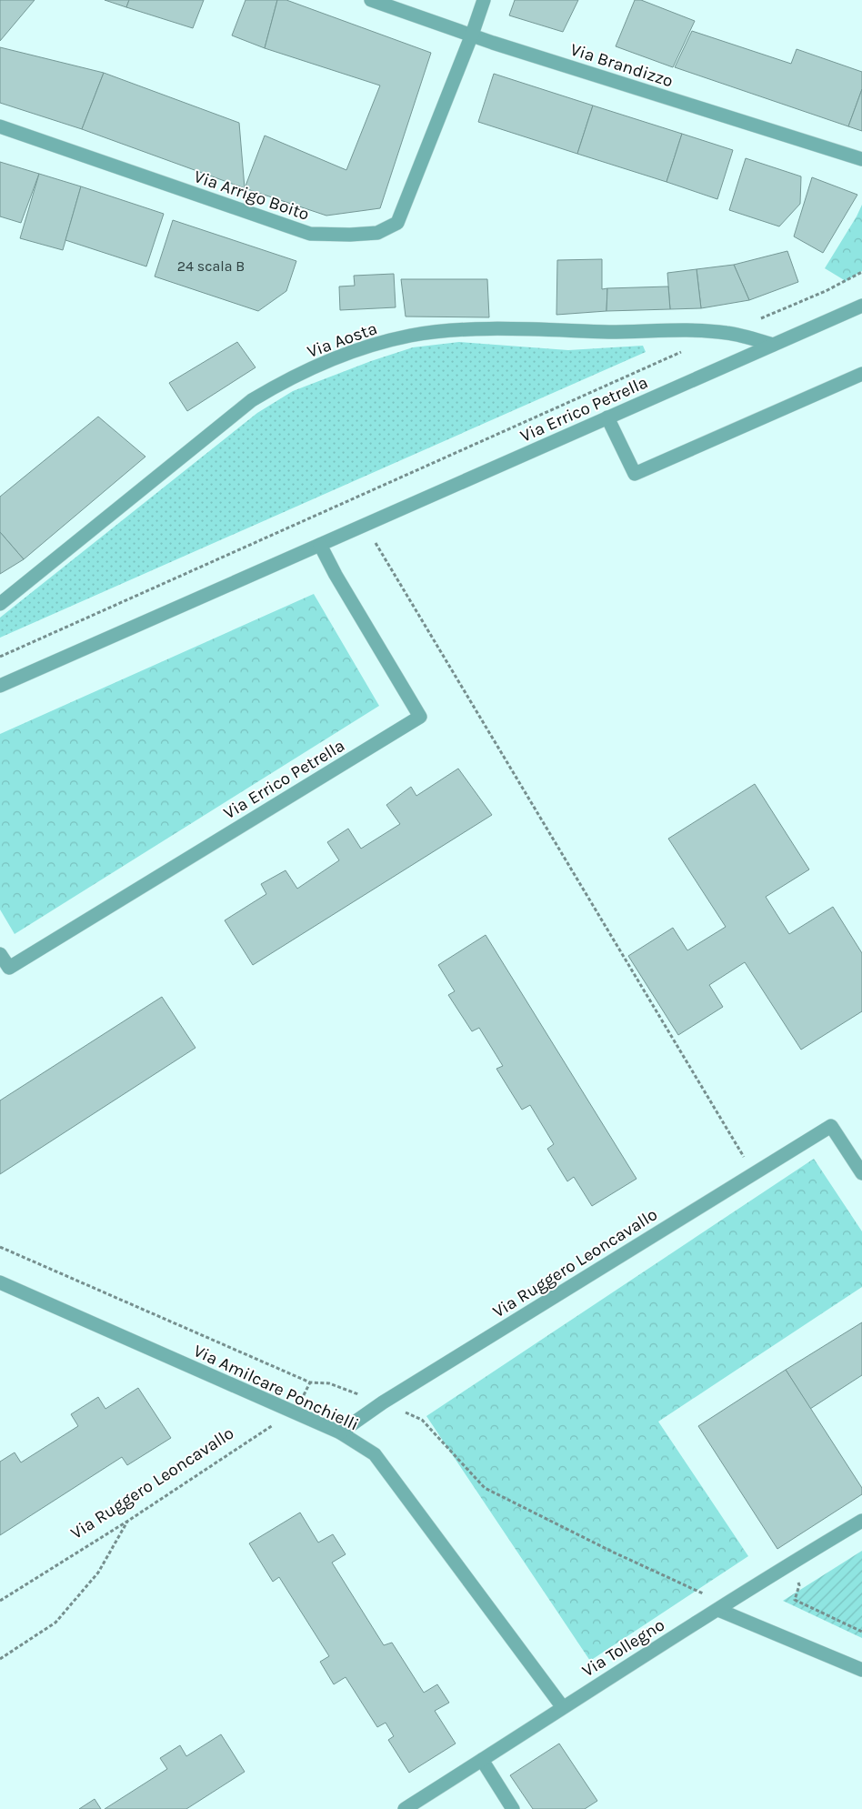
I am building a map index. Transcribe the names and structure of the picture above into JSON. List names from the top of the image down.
{
  "streets": {
    "street": [
      "Via Brandizzo",
      "Via Arrigo Boito",
      "Via Aosta",
      "Via Errico Petrella",
      "Via Ruggero Leoncavallo",
      "Via Amilcare Ponchielli",
      "Via Tollegno"
    ]
  },
  "crossings": [
    ["Via Brandizzo", "Via Arrigo Boito"],
    ["Via Aosta", "Via Errico Petrella"],
    ["Via Ruggero Leoncavallo", "Via Amilcare Ponchielli"],
    ["Via Amilcare Ponchielli", "Via Tollegno"]
  ],
  "house_numbers": ["24 scala B"]
}
